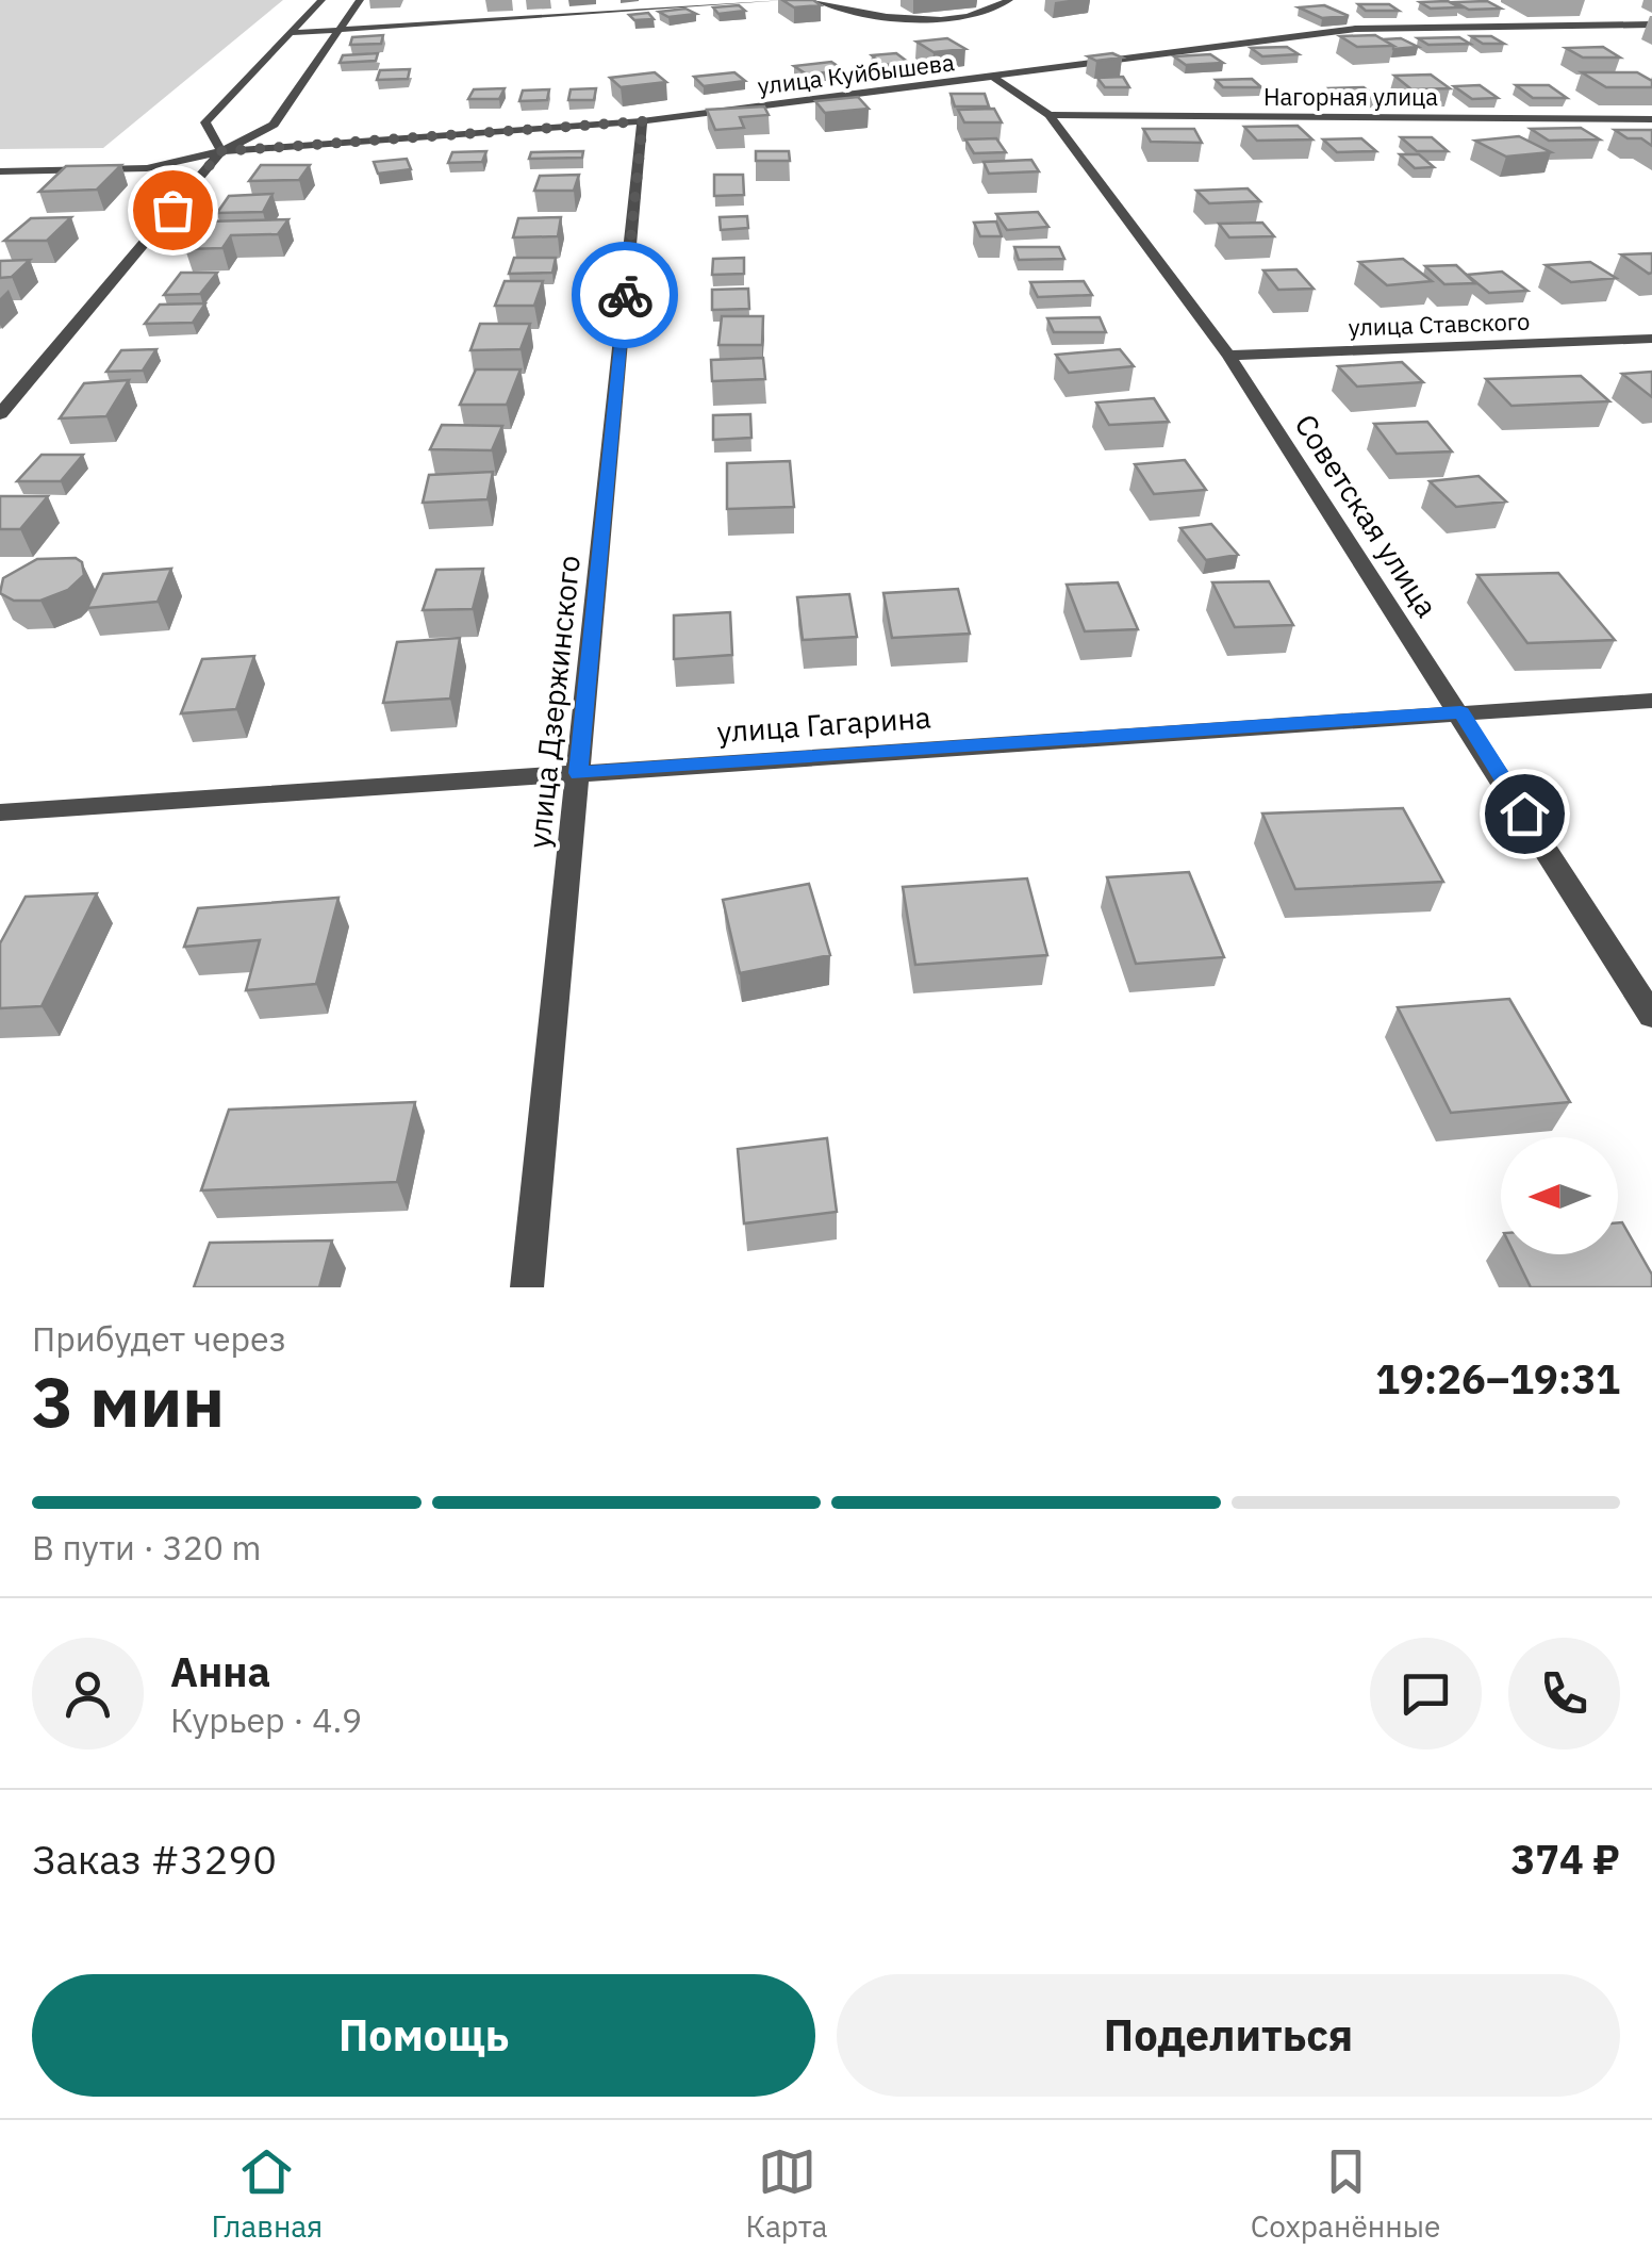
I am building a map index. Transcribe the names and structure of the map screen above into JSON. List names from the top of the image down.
{
  "streets": {
    "street": [
      "улица Куйбышева",
      "Нагорная улица",
      "улица Ставского",
      "Советская улица",
      "улица Дзержинского",
      "улица Гагарина"
    ]
  },
  "crossings": [
    ["улица Куйбышева", "Советская улица"],
    ["улица Куйбышева", "улица Дзержинского"],
    ["Нагорная улица", "Советская улица"],
    ["улица Ставского", "Советская улица"],
    ["Советская улица", "улица Гагарина"],
    ["улица Дзержинского", "улица Гагарина"]
  ],
  "north": "left",
  "page": {
    "heading": ["3 мин", "Прибудет через", "19:26–19:31"],
    "panel": [
      "Анна",
      "Курьер · 4.9",
      "Заказ #3290",
      "374 ₽"
    ],
    "bar": "В пути · 320 m",
    "buttons": ["Помощь", "Поделиться"],
    "tabs": ["Главная", "Карта", "Сохранённые"]
  }
}
